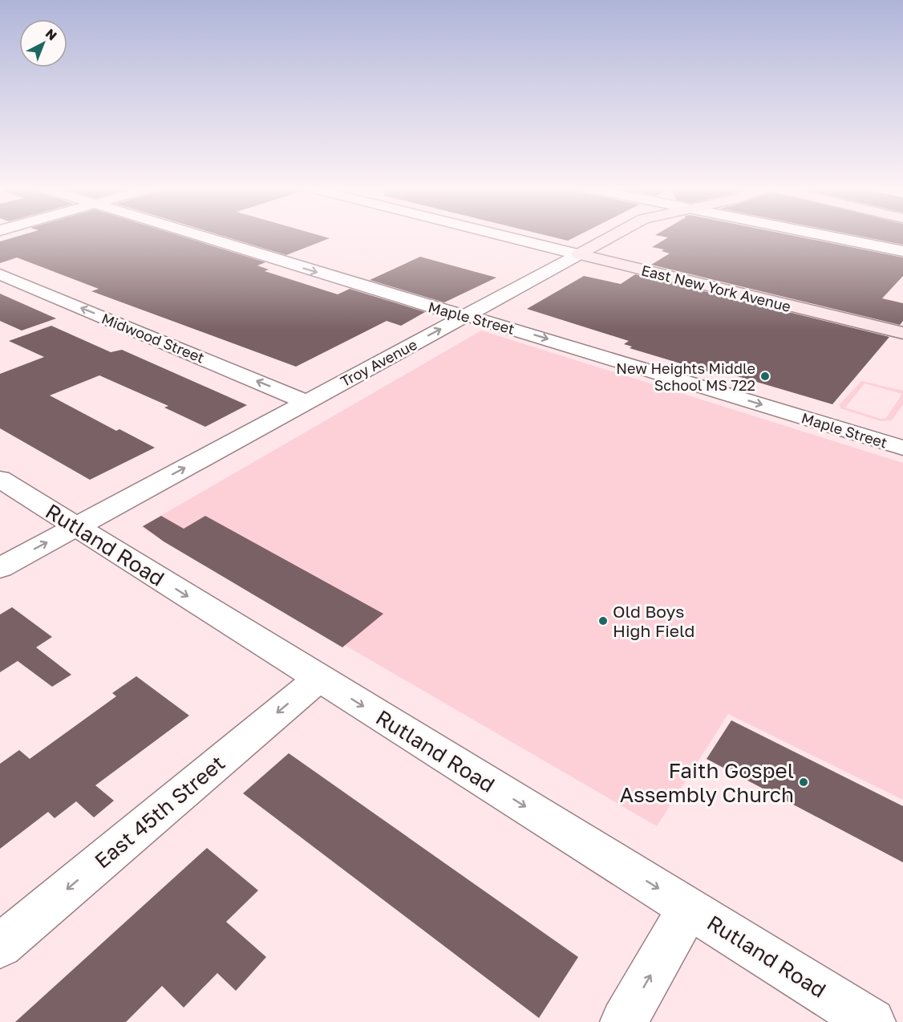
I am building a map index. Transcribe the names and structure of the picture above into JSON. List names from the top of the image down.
{
  "streets": {
    "main road": ["East New York Avenue", "Troy Avenue"],
    "street": [
      "Maple Street",
      "Midwood Street",
      "Rutland Road",
      "East 45th Street"
    ]
  },
  "crossings": [
    ["East New York Avenue", "Troy Avenue"],
    ["Maple Street", "Troy Avenue"],
    ["Midwood Street", "Troy Avenue"],
    ["Troy Avenue", "Rutland Road"],
    ["Rutland Road", "East 45th Street"]
  ],
  "one_way": [
    "Maple Street",
    "Midwood Street",
    "Troy Avenue",
    "Rutland Road",
    "East 45th Street"
  ],
  "places": ["New Heights Middle School MS 722", "Old Boys High Field", "Faith Gospel Assembly Church"],
  "north": "top right"
}
